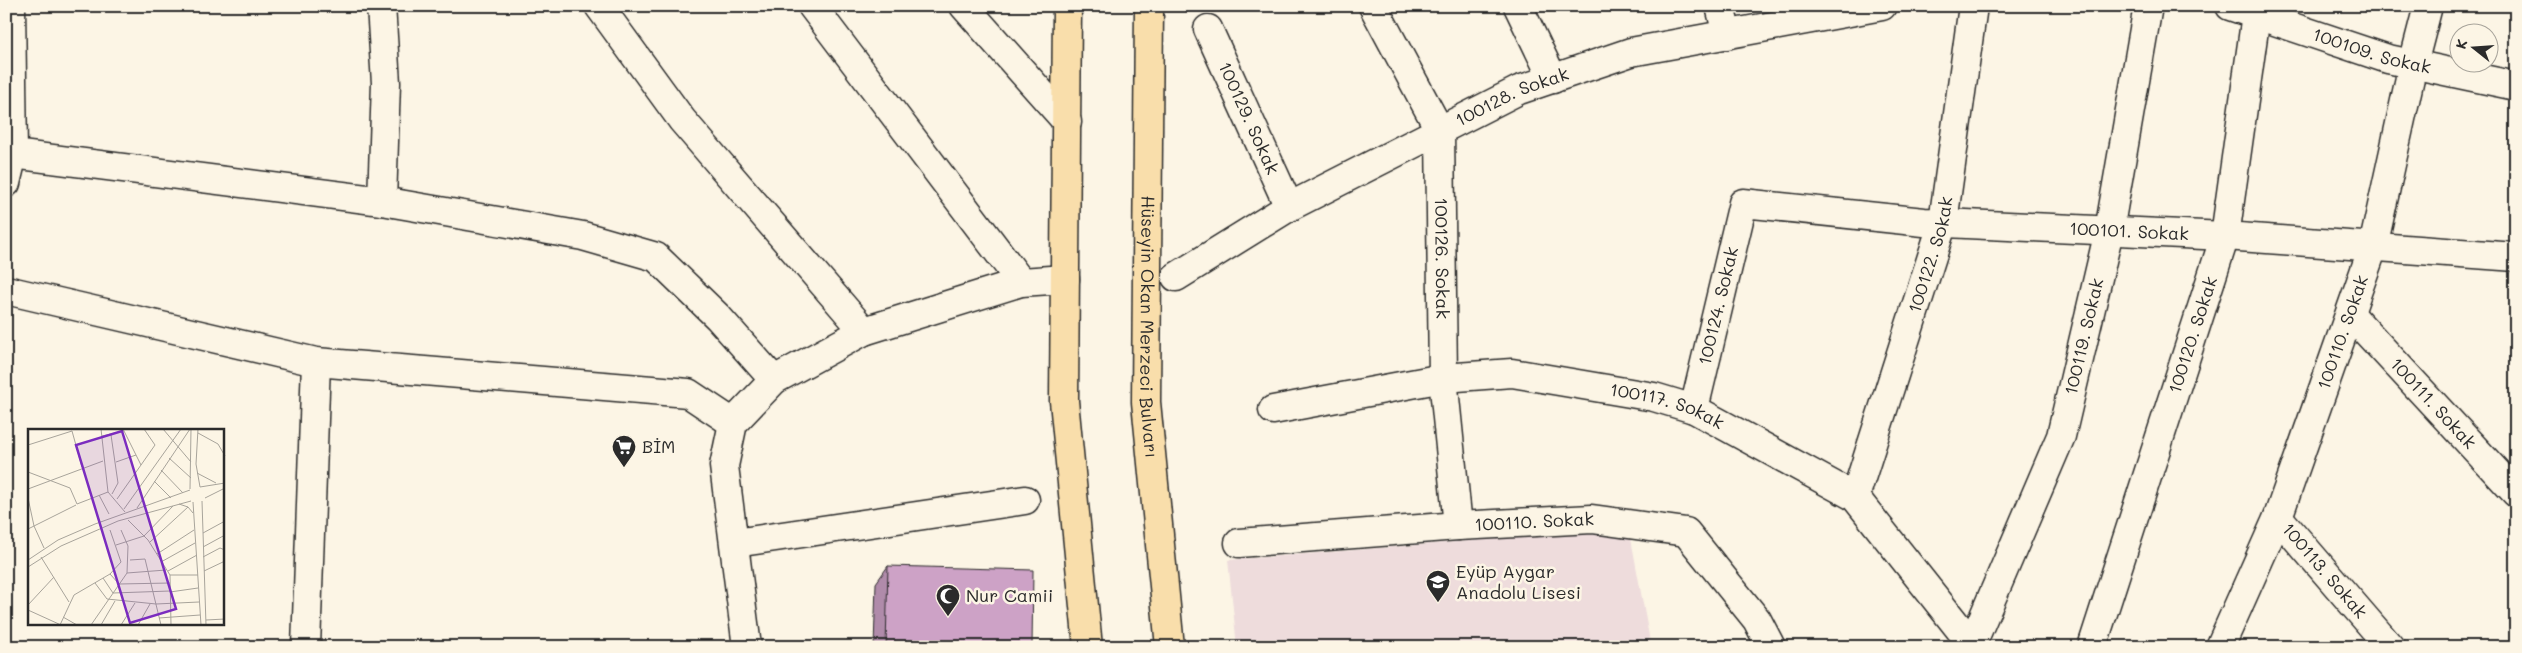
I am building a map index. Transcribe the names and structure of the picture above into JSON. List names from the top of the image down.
{
  "streets": {
    "main road": ["Hüseyin Okan Merzeci Bulvarı"],
    "street": [
      "100109. Sokak",
      "100128. Sokak",
      "100129. Sokak",
      "100101. Sokak",
      "100122. Sokak",
      "100126. Sokak",
      "100124. Sokak",
      "100110. Sokak",
      "100120. Sokak",
      "100119. Sokak",
      "100111. Sokak",
      "100117. Sokak",
      "100113. Sokak"
    ]
  },
  "crossings": [
    ["100109. Sokak", "100110. Sokak"],
    ["100109. Sokak", "100120. Sokak"],
    ["100128. Sokak", "100129. Sokak"],
    ["100128. Sokak", "100126. Sokak"],
    ["100101. Sokak", "100122. Sokak"],
    ["100101. Sokak", "100124. Sokak"],
    ["100101. Sokak", "100110. Sokak"],
    ["100101. Sokak", "100120. Sokak"],
    ["100101. Sokak", "100119. Sokak"],
    ["100122. Sokak", "100117. Sokak"],
    ["100126. Sokak", "100110. Sokak"],
    ["100126. Sokak", "100117. Sokak"],
    ["100124. Sokak", "100117. Sokak"],
    ["100110. Sokak", "100111. Sokak"],
    ["100110. Sokak", "100113. Sokak"],
    ["100119. Sokak", "100117. Sokak"]
  ],
  "places": {
    "supermarket": ["BİM"],
    "school or university": ["Eyüp Aygar Anadolu Lisesi"],
    "mosque": ["Nur Camii"]
  },
  "north": "left"
}
